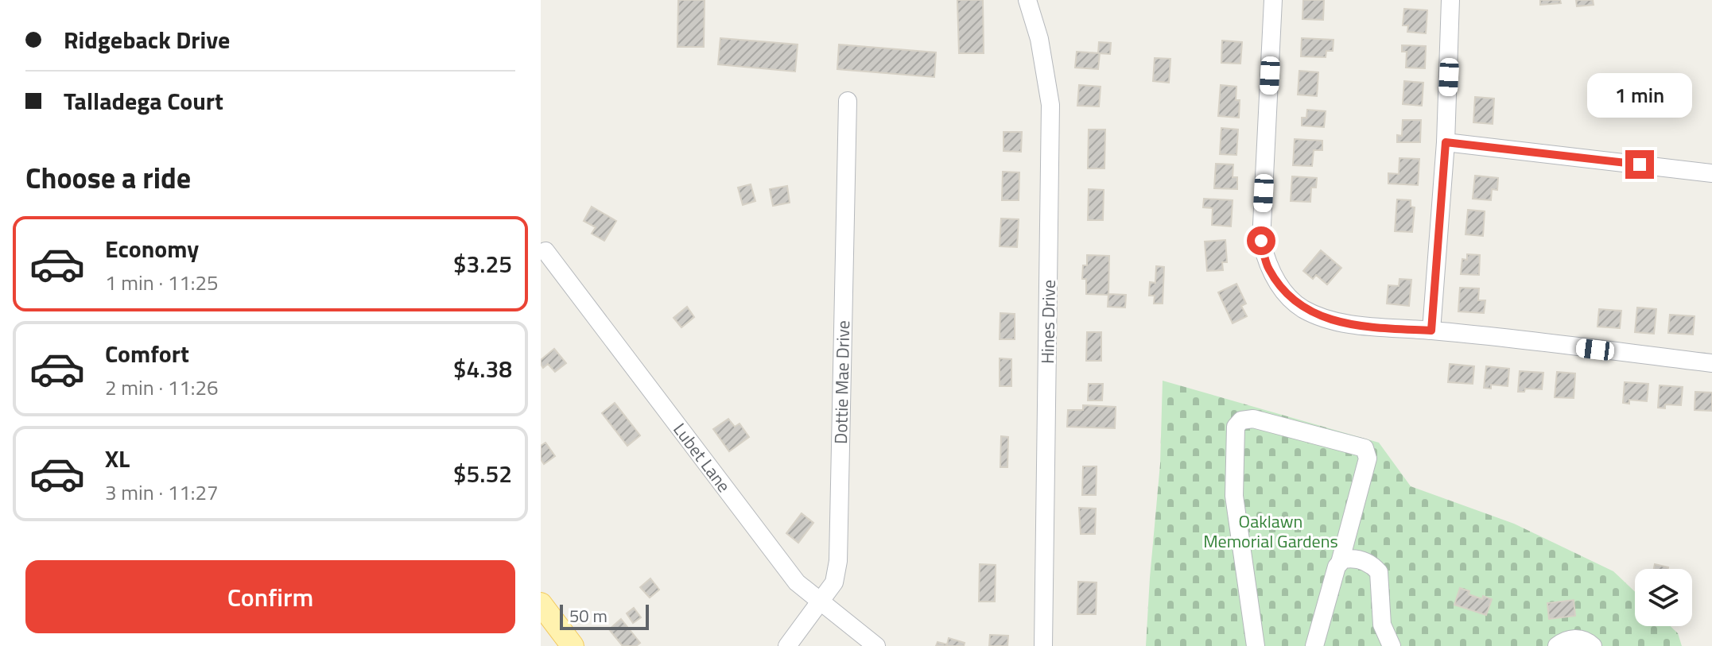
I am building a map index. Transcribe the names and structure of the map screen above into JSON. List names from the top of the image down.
{
  "streets": {
    "street": ["Hines Drive", "Dottie Mae Drive", "Lubet Lane"]
  },
  "crossings": [
    ["Dottie Mae Drive", "Lubet Lane"]
  ],
  "parks": ["Oaklawn Memorial Gardens"],
  "scale_bar": "50 m",
  "page": {
    "banner": ["Ridgeback Drive", "Talladega Court"],
    "bubble": "1 min",
    "heading": "Choose a ride",
    "list": [
      {
        "name": "Economy",
        "note": "1 min · 11:25",
        "value": "$3.25"
      },
      {
        "name": "Comfort",
        "note": "2 min · 11:26",
        "value": "$4.38"
      },
      {
        "name": "XL",
        "note": "3 min · 11:27",
        "value": "$5.52"
      }
    ],
    "buttons": "Confirm",
    "scale": "50 m"
  }
}
